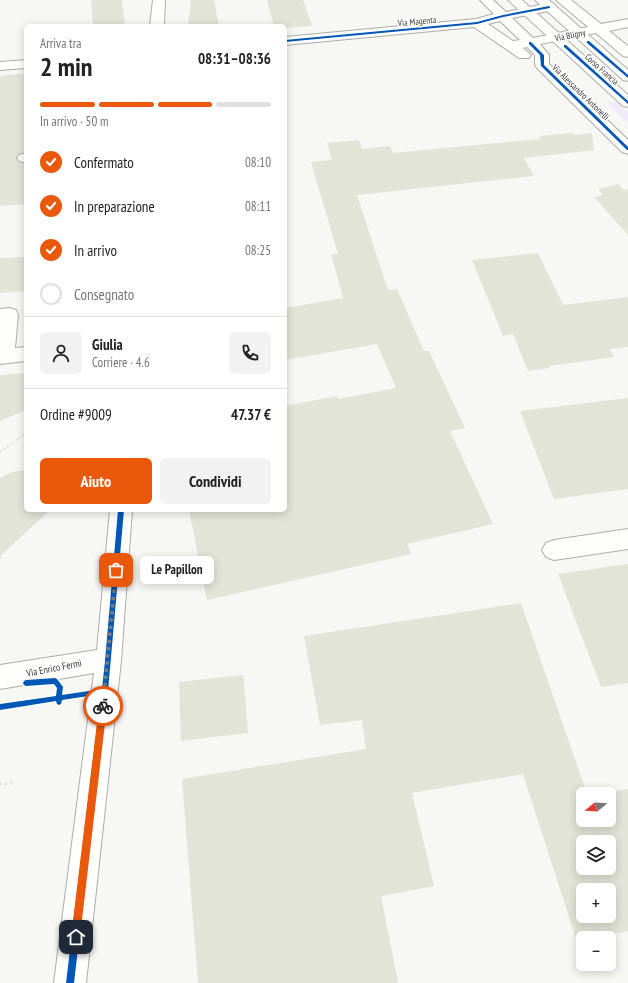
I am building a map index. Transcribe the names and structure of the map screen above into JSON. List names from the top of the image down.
{
  "streets": {
    "street": [
      "Via Magenta",
      "Via Bligny",
      "Corso Francia",
      "Via Alessandro Antonelli",
      "Via Enrico Fermi"
    ]
  },
  "crossings": [
    ["Via Magenta", "Corso Francia"],
    ["Via Magenta", "Via Alessandro Antonelli"],
    ["Via Bligny", "Corso Francia"],
    ["Via Bligny", "Via Alessandro Antonelli"]
  ],
  "places": ["Le Papillon"],
  "north": "left",
  "page": {
    "heading": ["2 min", "Arriva tra", "08:31–08:36"],
    "panel": [
      "Giulia",
      "Corriere · 4.6",
      "Ordine #9009",
      "47.37 €"
    ],
    "bar": "In arrivo · 50 m",
    "list": [
      ["Confermato", "08:10"],
      ["In preparazione", "08:11"],
      ["In arrivo", "08:25"],
      "Consegnato"
    ],
    "buttons": ["Aiuto", "Condividi"],
    "bubble": "Le Papillon",
    "map_buttons": ["+", "−"]
  }
}
